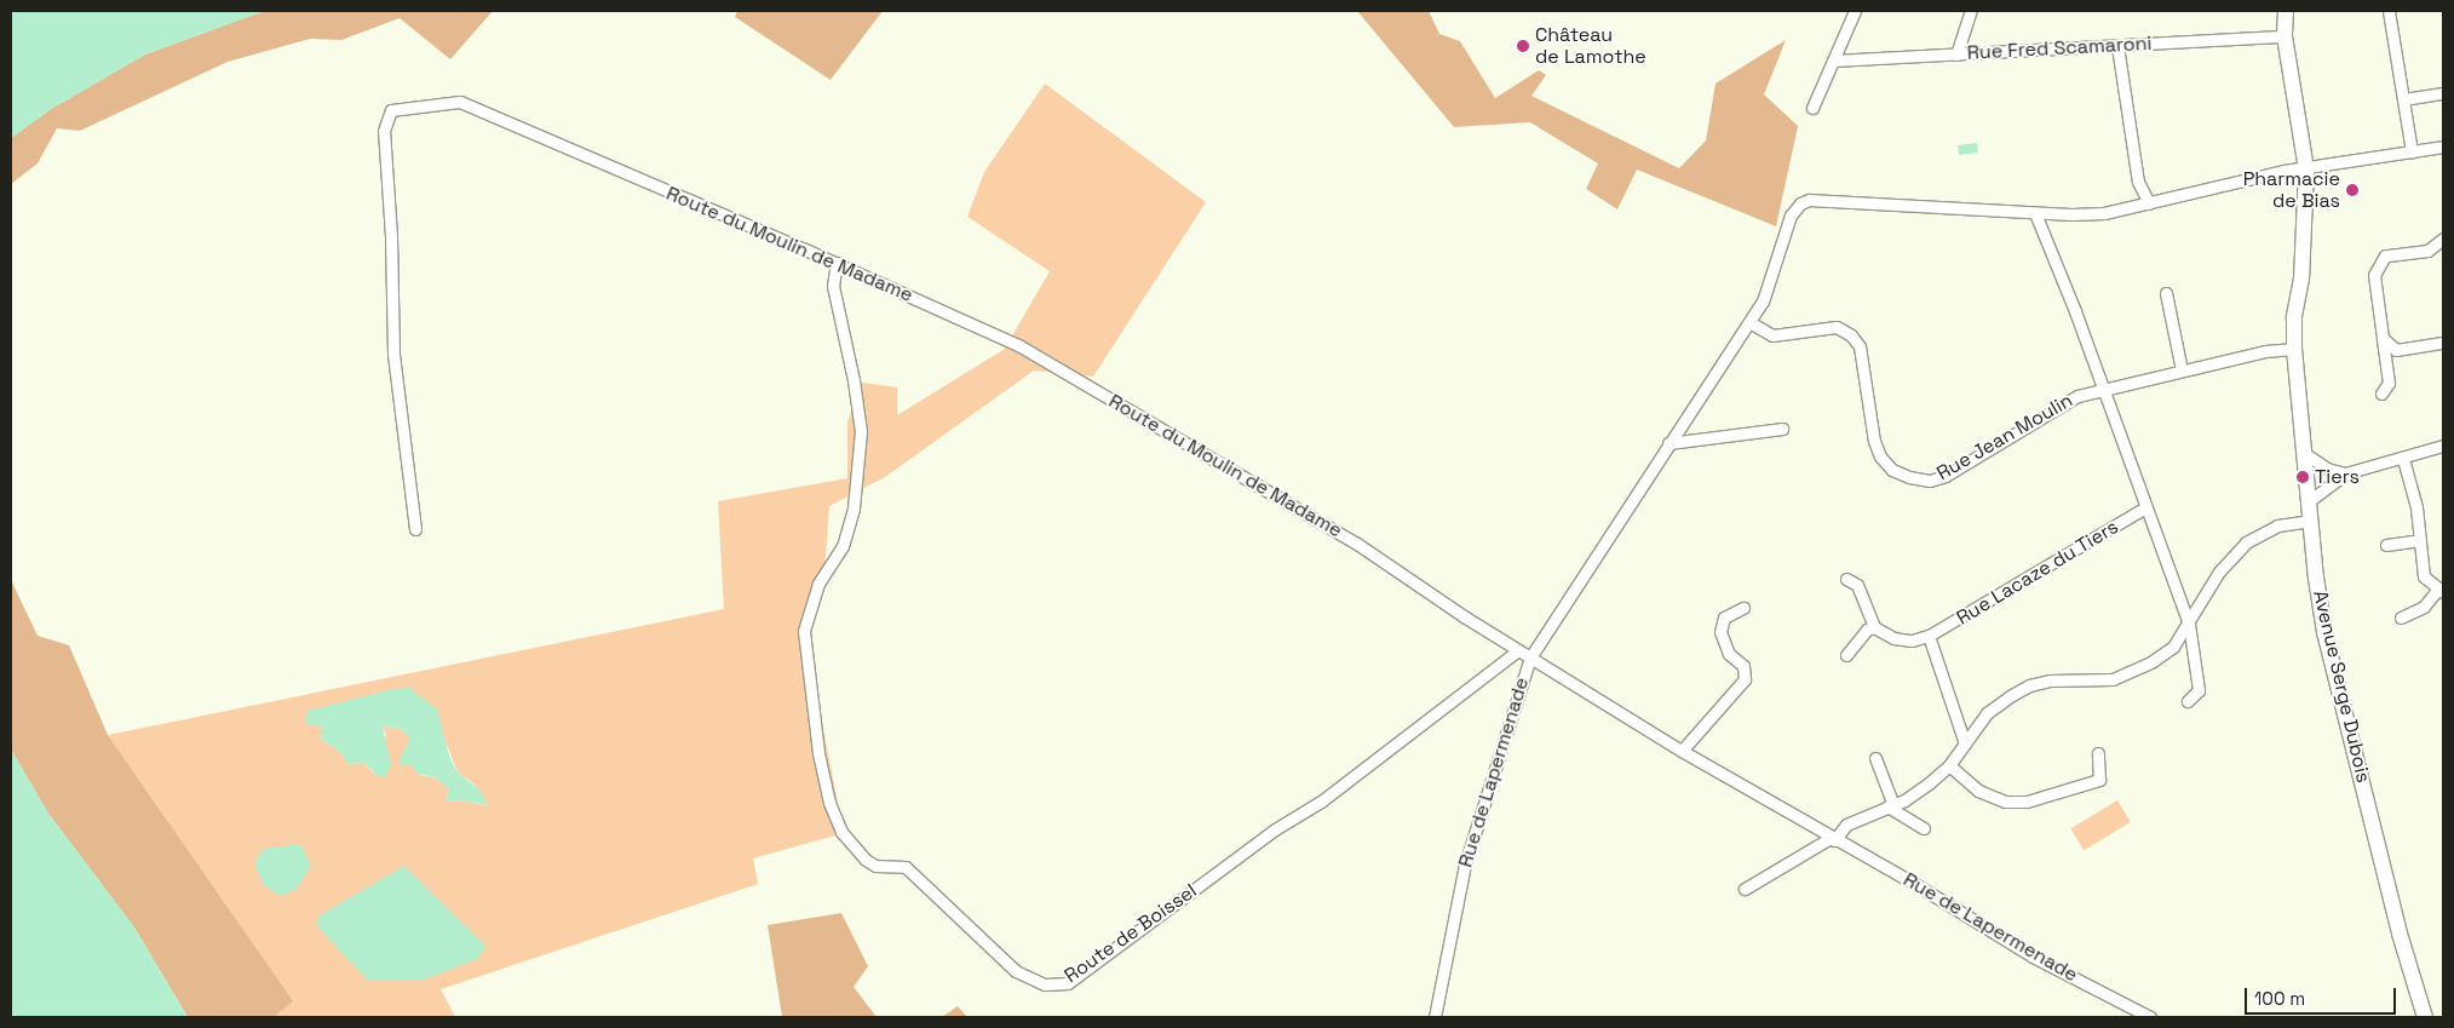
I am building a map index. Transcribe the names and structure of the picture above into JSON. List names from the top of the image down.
{
  "streets": {
    "street": [
      "Rue Fred Scamaroni",
      "Route du Moulin de Madame",
      "Rue Jean Moulin",
      "Rue Lacaze du Tiers",
      "Avenue Serge Dubois",
      "Rue de Lapermenade",
      "Route de Boissel"
    ]
  },
  "crossings": [
    ["Rue Fred Scamaroni", "Avenue Serge Dubois"],
    ["Route du Moulin de Madame", "Rue de Lapermenade"],
    ["Route du Moulin de Madame", "Route de Boissel"],
    ["Rue Jean Moulin", "Avenue Serge Dubois"]
  ],
  "places": ["Château de Lamothe", "Pharmacie de Bias", "Tiers"],
  "scale_bar": "100 m"
}
